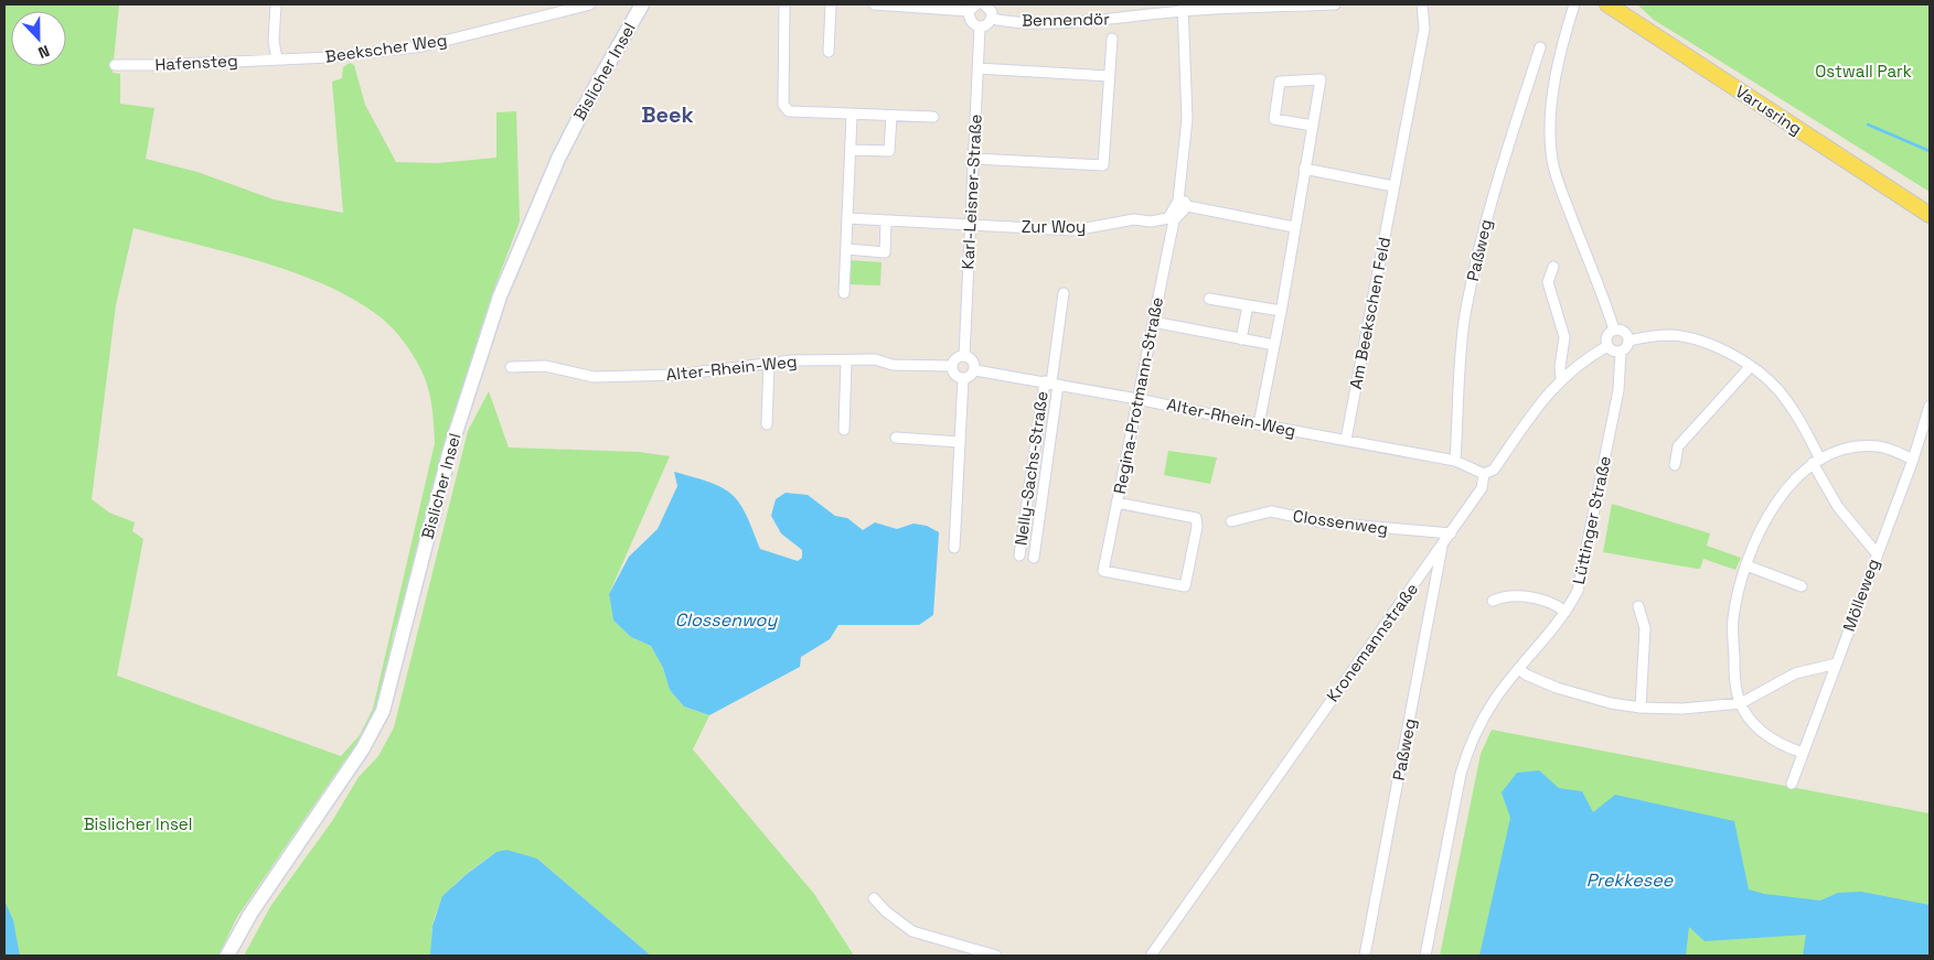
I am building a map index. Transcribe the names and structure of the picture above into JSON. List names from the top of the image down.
{
  "streets": {
    "main road": ["Bislicher Insel", "Varusring"],
    "street": [
      "Bennendör",
      "Beekscher Weg",
      "Hafensteg",
      "Karl-Leisner-Straße",
      "Zur Woy",
      "Paßweg",
      "Am Beekschen Feld",
      "Alter-Rhein-Weg",
      "Regina-Protmann-Straße",
      "Nelly-Sachs-Straße",
      "Lüttinger Straße",
      "Clossenweg",
      "Mölleweg",
      "Kronemannstraße"
    ]
  },
  "crossings": [
    ["Bennendör", "Regina-Protmann-Straße"],
    ["Beekscher Weg", "Hafensteg"],
    ["Karl-Leisner-Straße", "Zur Woy"],
    ["Karl-Leisner-Straße", "Alter-Rhein-Weg"],
    ["Zur Woy", "Regina-Protmann-Straße"],
    ["Paßweg", "Alter-Rhein-Weg"],
    ["Paßweg", "Kronemannstraße"],
    ["Am Beekschen Feld", "Alter-Rhein-Weg"],
    ["Alter-Rhein-Weg", "Regina-Protmann-Straße"],
    ["Alter-Rhein-Weg", "Nelly-Sachs-Straße"],
    ["Alter-Rhein-Weg", "Kronemannstraße"],
    ["Lüttinger Straße", "Kronemannstraße"],
    ["Clossenweg", "Kronemannstraße"]
  ],
  "districts": ["Beek"],
  "water": ["Clossenwoy", "Prekkesee"],
  "parks": ["Ostwall Park", "Bislicher Insel"],
  "north": "bottom"
}
